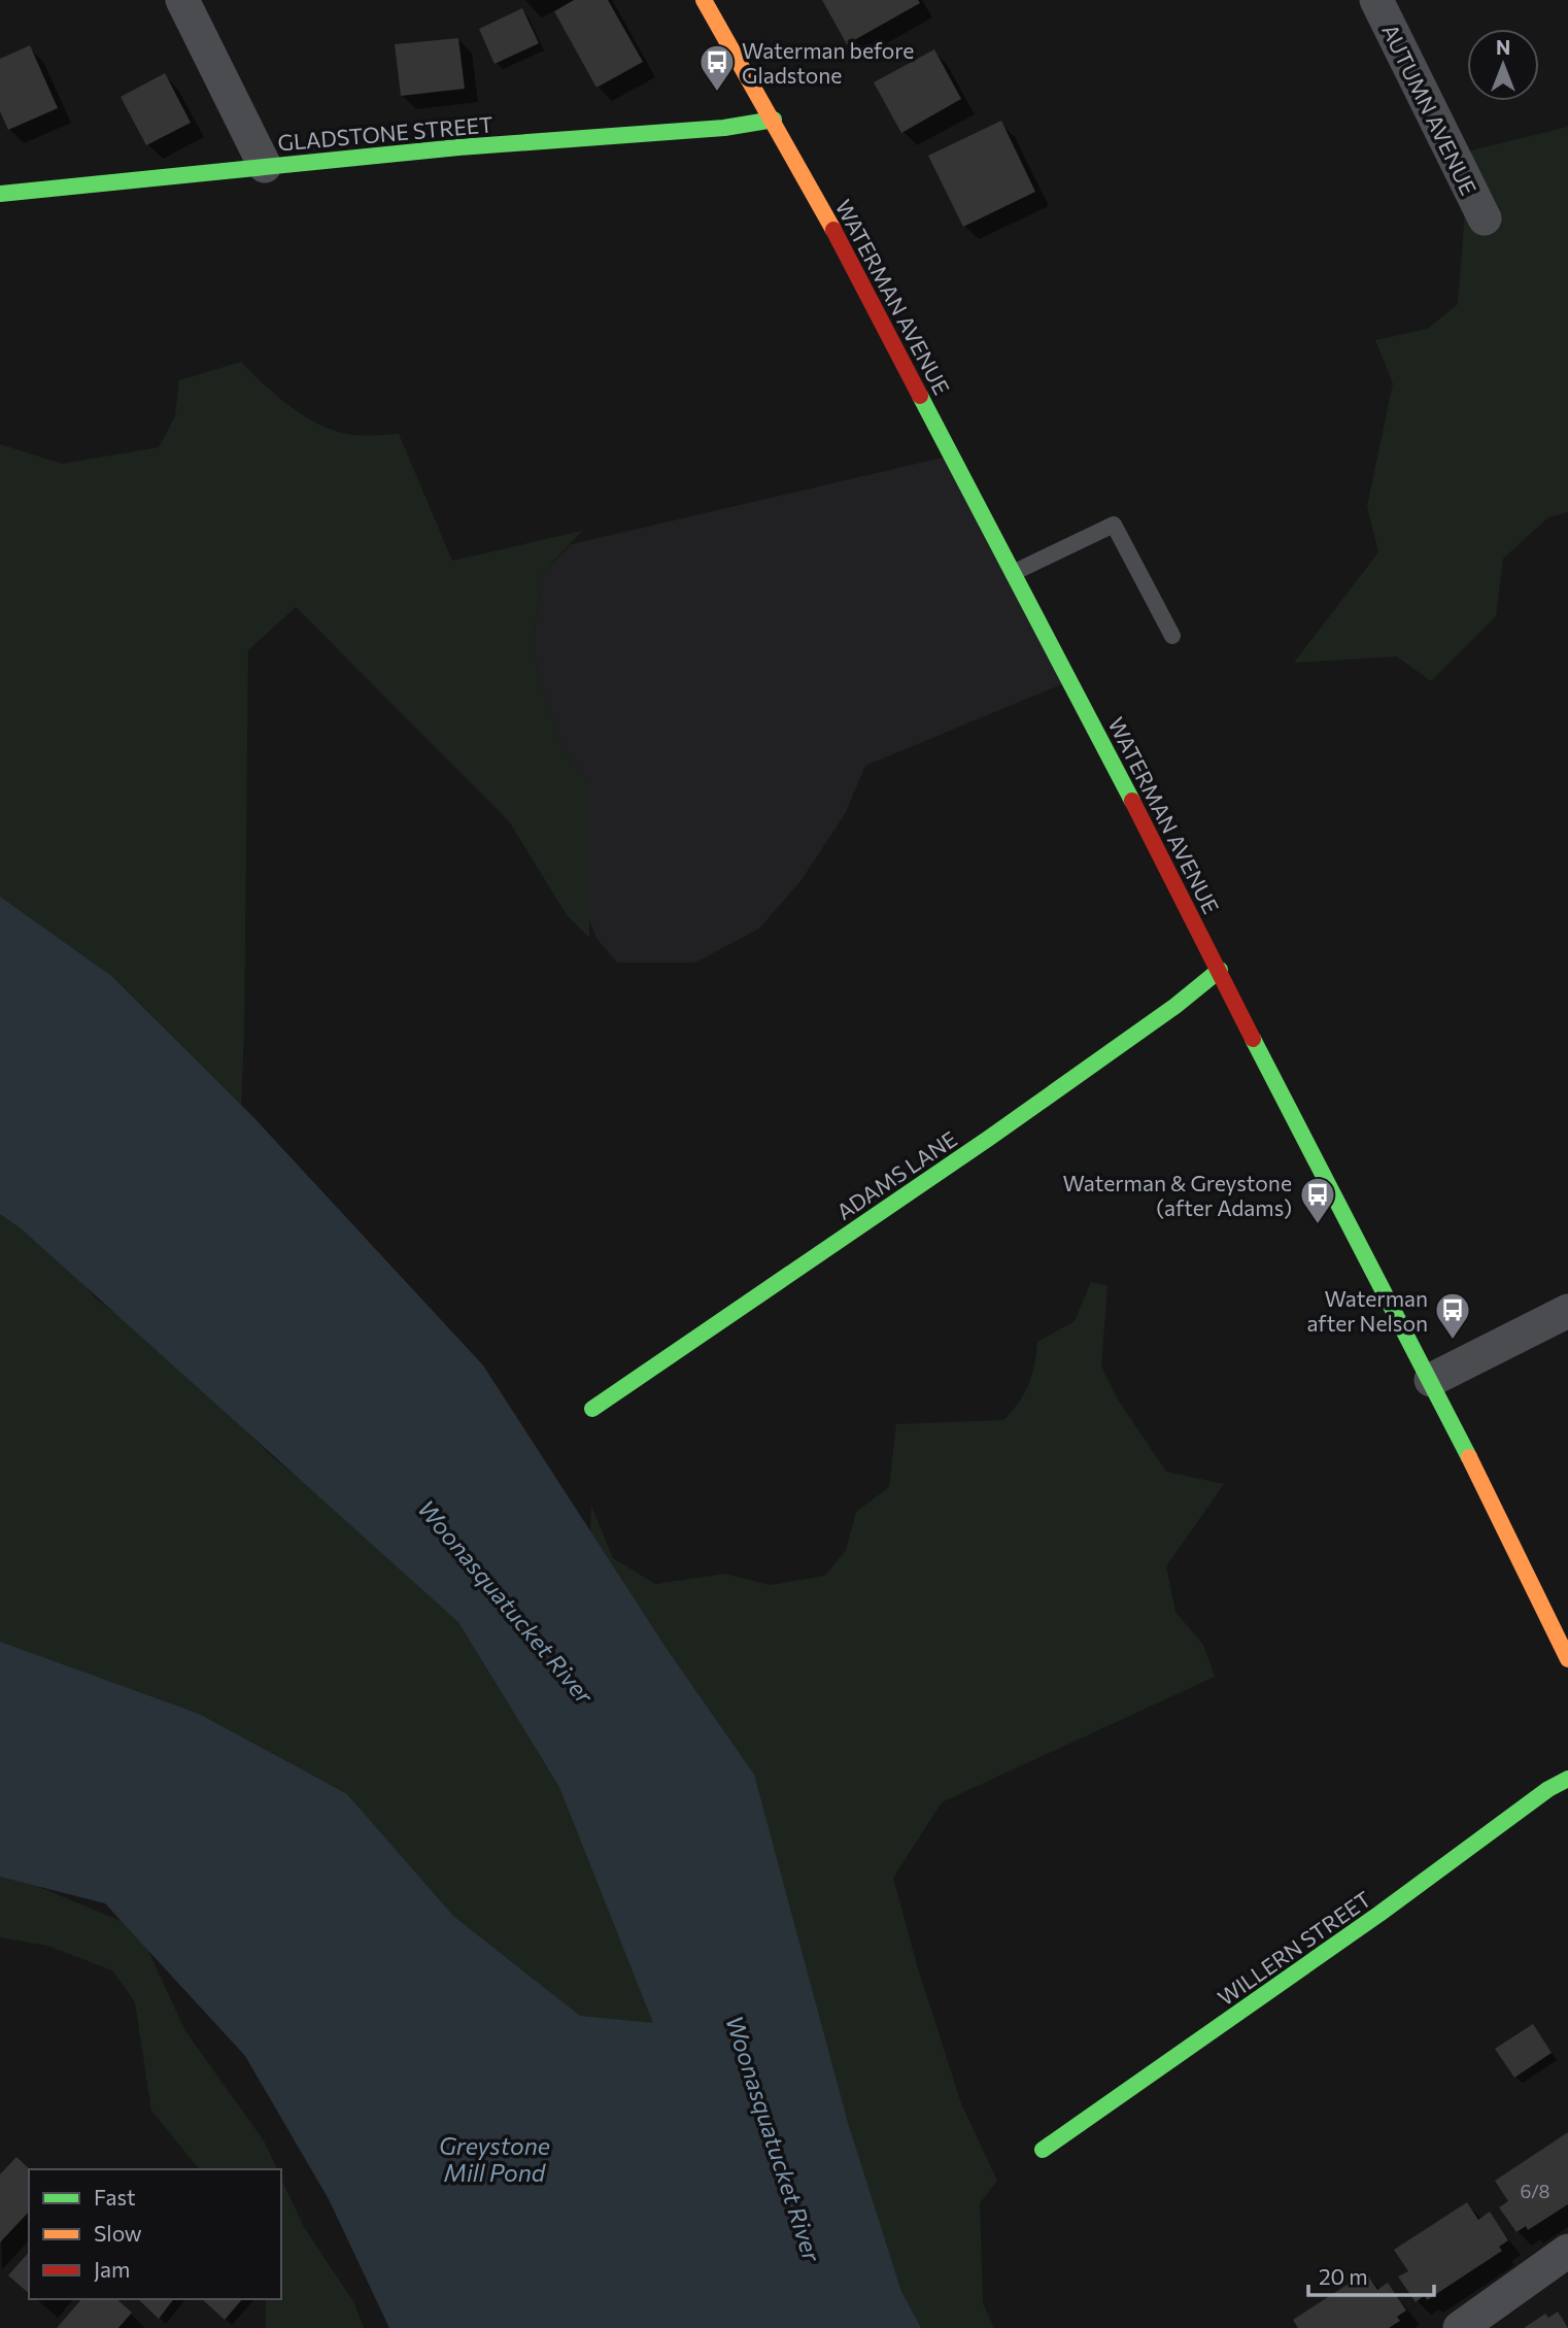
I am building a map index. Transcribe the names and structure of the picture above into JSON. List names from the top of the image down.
{
  "streets": {
    "street": [
      "AUTUMN AVENUE",
      "GLADSTONE STREET",
      "WATERMAN AVENUE",
      "ADAMS LANE",
      "WILLERN STREET"
    ]
  },
  "crossings": [
    ["GLADSTONE STREET", "WATERMAN AVENUE"],
    ["WATERMAN AVENUE", "ADAMS LANE"]
  ],
  "water": ["Woonasquatucket River", "Greystone Mill Pond"],
  "places": {
    "bus stop": ["Waterman before Gladstone", "Waterman & Greystone (after Adams)", "Waterman after Nelson"]
  },
  "house_numbers": ["6/8"],
  "legend": ["Fast", "Slow", "Jam"],
  "scale_bar": "20 m",
  "north": "top"
}
